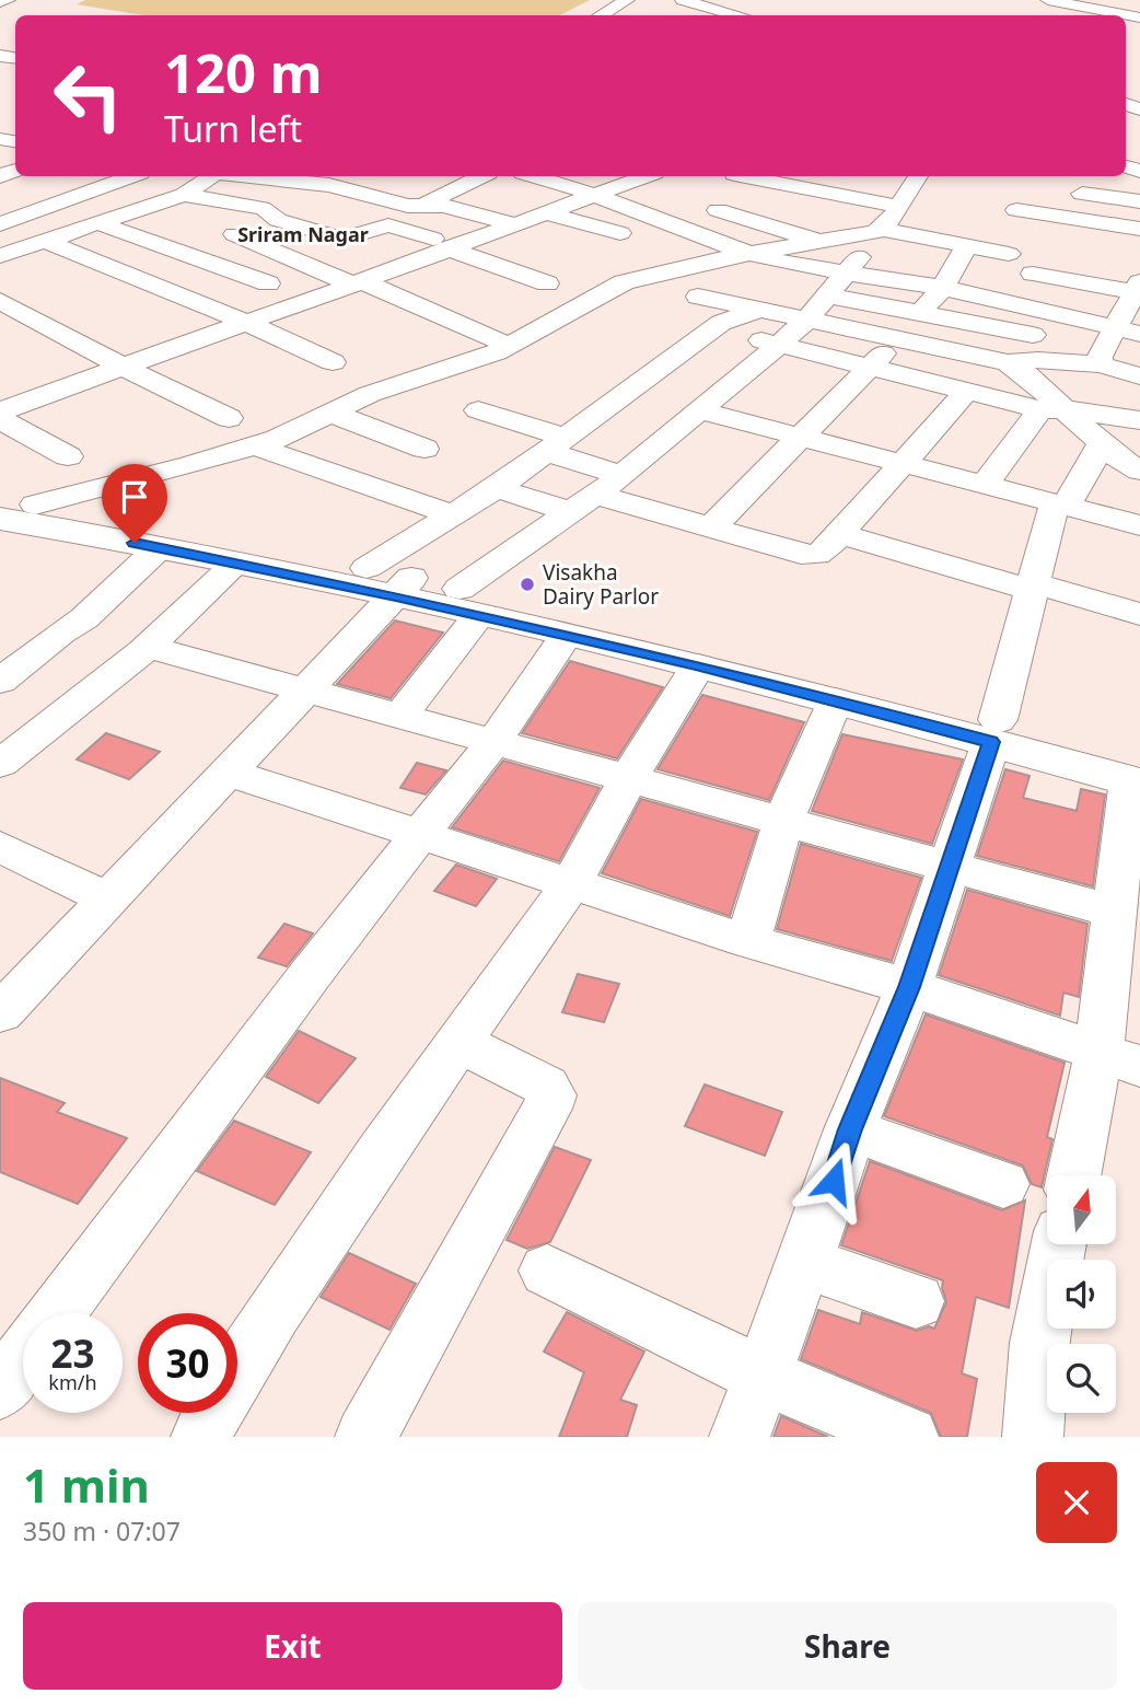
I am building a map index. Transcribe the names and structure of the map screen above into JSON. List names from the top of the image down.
{
  "districts": ["Sriram Nagar"],
  "places": ["Visakha Dairy Parlor"],
  "north": "top",
  "page": {
    "turn": ["120 m", "Turn left"],
    "speed": "23 km/h",
    "limit": "30",
    "heading": ["1 min", "350 m · 07:07"],
    "buttons": ["Exit", "Share"]
  }
}
